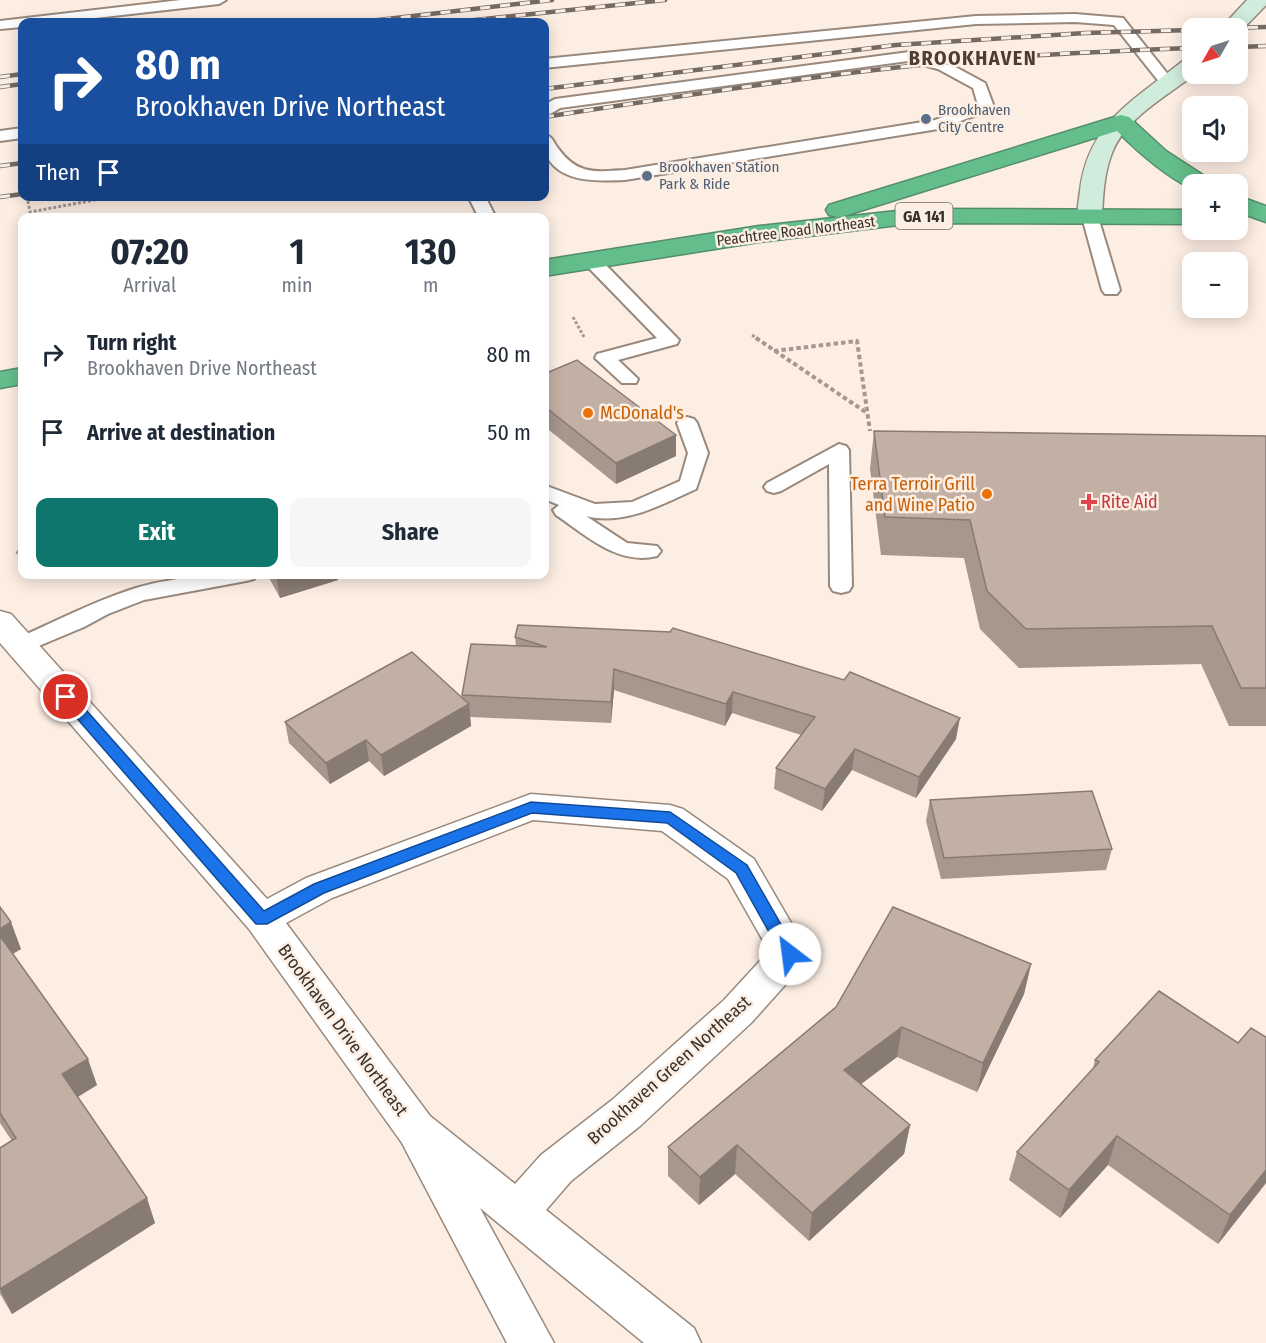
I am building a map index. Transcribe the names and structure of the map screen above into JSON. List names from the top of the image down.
{
  "streets": {
    "highway": ["GA 141", "Peachtree Road Northeast"],
    "street": ["Brookhaven Drive Northeast", "Brookhaven Green Northeast"]
  },
  "crossings": [
    ["Brookhaven Drive Northeast", "Brookhaven Green Northeast"]
  ],
  "districts": ["BROOKHAVEN"],
  "places": {
    "other": [
      "Brookhaven City Centre",
      "Brookhaven Station Park & Ride",
      "McDonald's",
      "Terra Terroir Grill and Wine Patio"
    ],
    "health": ["Rite Aid"]
  },
  "north": "bottom left",
  "page": {
    "map_buttons": ["+", "−"],
    "turn": ["80 m", "Brookhaven Drive Northeast"],
    "then": "Then",
    "eta": [
      "07:20",
      "Arrival",
      "1",
      "min",
      "130",
      "m"
    ],
    "list": [
      {
        "name": "Turn right",
        "note": "Brookhaven Drive Northeast",
        "value": "80 m"
      },
      {
        "name": "Arrive at destination",
        "value": "50 m"
      }
    ],
    "buttons": ["Exit", "Share"]
  }
}
